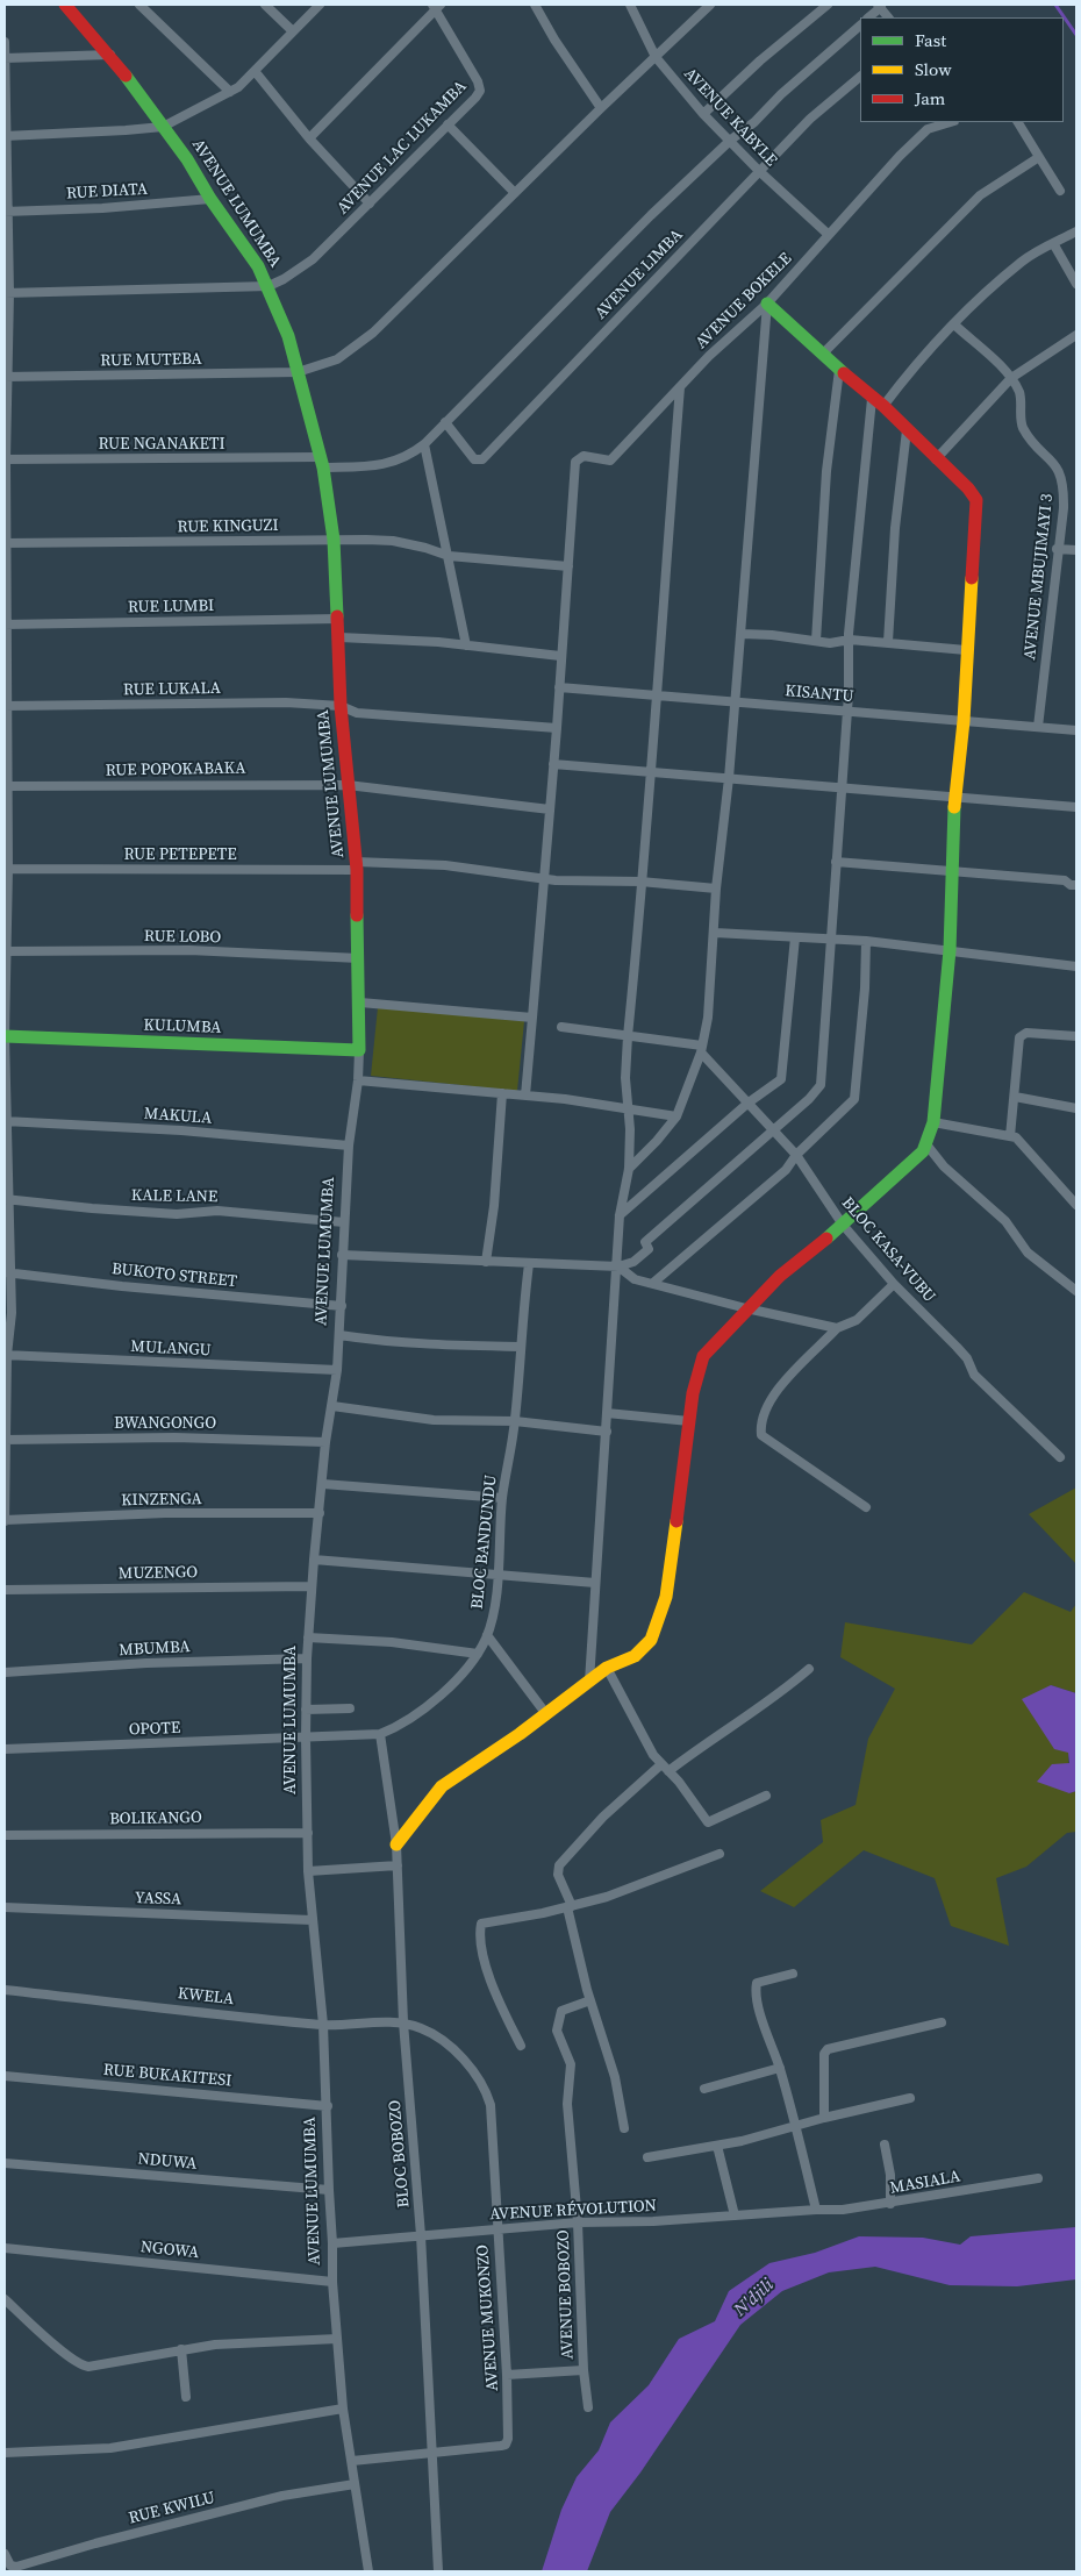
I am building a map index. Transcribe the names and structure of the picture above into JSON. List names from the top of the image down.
{
  "streets": {
    "street": [
      "AVENUE KABYLE",
      "AVENUE LAC LUKAMBA",
      "RUE DIATA",
      "AVENUE LUMUMBA",
      "AVENUE LIMBA",
      "AVENUE BOKELE",
      "RUE MUTEBA",
      "RUE NGANAKETI",
      "RUE KINGUZI",
      "AVENUE MBUJIMAYI 3",
      "RUE LUMBI",
      "RUE LUKALA",
      "KISANTU",
      "RUE POPOKABAKA",
      "RUE PETEPETE",
      "RUE LOBO",
      "KULUMBA",
      "MAKULA",
      "KALE LANE",
      "BLOC KASA-VUBU",
      "BUKOTO STREET",
      "MULANGU",
      "BWANGONGO",
      "KINZENGA",
      "BLOC BANDUNDU",
      "MUZENGO",
      "MBUMBA",
      "OPOTE",
      "BOLIKANGO",
      "YASSA",
      "KWELA",
      "RUE BUKAKITESI",
      "BLOC BOBOZO",
      "NDUWA",
      "MASIALA",
      "AVENUE RÉVOLUTION",
      "NGOWA",
      "AVENUE BOBOZO",
      "AVENUE MUKONZO",
      "RUE KWILU"
    ]
  },
  "crossings": [
    ["AVENUE KABYLE", "AVENUE LIMBA"],
    ["AVENUE KABYLE", "AVENUE BOKELE"],
    ["AVENUE KABYLE", "RUE MUTEBA"],
    ["AVENUE LAC LUKAMBA", "AVENUE LUMUMBA"],
    ["RUE DIATA", "AVENUE LUMUMBA"],
    ["AVENUE LUMUMBA", "AVENUE LIMBA"],
    ["AVENUE LUMUMBA", "RUE MUTEBA"],
    ["AVENUE LUMUMBA", "RUE NGANAKETI"],
    ["AVENUE LUMUMBA", "RUE KINGUZI"],
    ["AVENUE LUMUMBA", "RUE LUMBI"],
    ["AVENUE LUMUMBA", "RUE LUKALA"],
    ["AVENUE LUMUMBA", "RUE POPOKABAKA"],
    ["AVENUE LUMUMBA", "RUE PETEPETE"],
    ["AVENUE LUMUMBA", "RUE LOBO"],
    ["AVENUE LUMUMBA", "KULUMBA"],
    ["AVENUE LUMUMBA", "MAKULA"],
    ["AVENUE LUMUMBA", "KALE LANE"],
    ["AVENUE LUMUMBA", "BUKOTO STREET"],
    ["AVENUE LUMUMBA", "MULANGU"],
    ["AVENUE LUMUMBA", "BWANGONGO"],
    ["AVENUE LUMUMBA", "KINZENGA"],
    ["AVENUE LUMUMBA", "BLOC BANDUNDU"],
    ["AVENUE LUMUMBA", "MUZENGO"],
    ["AVENUE LUMUMBA", "MBUMBA"],
    ["AVENUE LUMUMBA", "OPOTE"],
    ["AVENUE LUMUMBA", "BOLIKANGO"],
    ["AVENUE LUMUMBA", "YASSA"],
    ["AVENUE LUMUMBA", "KWELA"],
    ["AVENUE LUMUMBA", "RUE BUKAKITESI"],
    ["AVENUE LUMUMBA", "NDUWA"],
    ["AVENUE LUMUMBA", "AVENUE RÉVOLUTION"],
    ["AVENUE LUMUMBA", "NGOWA"],
    ["AVENUE LUMUMBA", "RUE KWILU"],
    ["AVENUE LIMBA", "RUE NGANAKETI"],
    ["AVENUE MBUJIMAYI 3", "KISANTU"],
    ["BLOC BANDUNDU", "OPOTE"],
    ["BLOC BANDUNDU", "BLOC BOBOZO"],
    ["KWELA", "BLOC BOBOZO"],
    ["KWELA", "AVENUE MUKONZO"],
    ["BLOC BOBOZO", "AVENUE RÉVOLUTION"],
    ["BLOC BOBOZO", "AVENUE MUKONZO"],
    ["MASIALA", "AVENUE RÉVOLUTION"],
    ["AVENUE RÉVOLUTION", "AVENUE BOBOZO"],
    ["AVENUE RÉVOLUTION", "AVENUE MUKONZO"]
  ],
  "water": ["N'djili"],
  "legend": ["Fast", "Slow", "Jam"]
}
